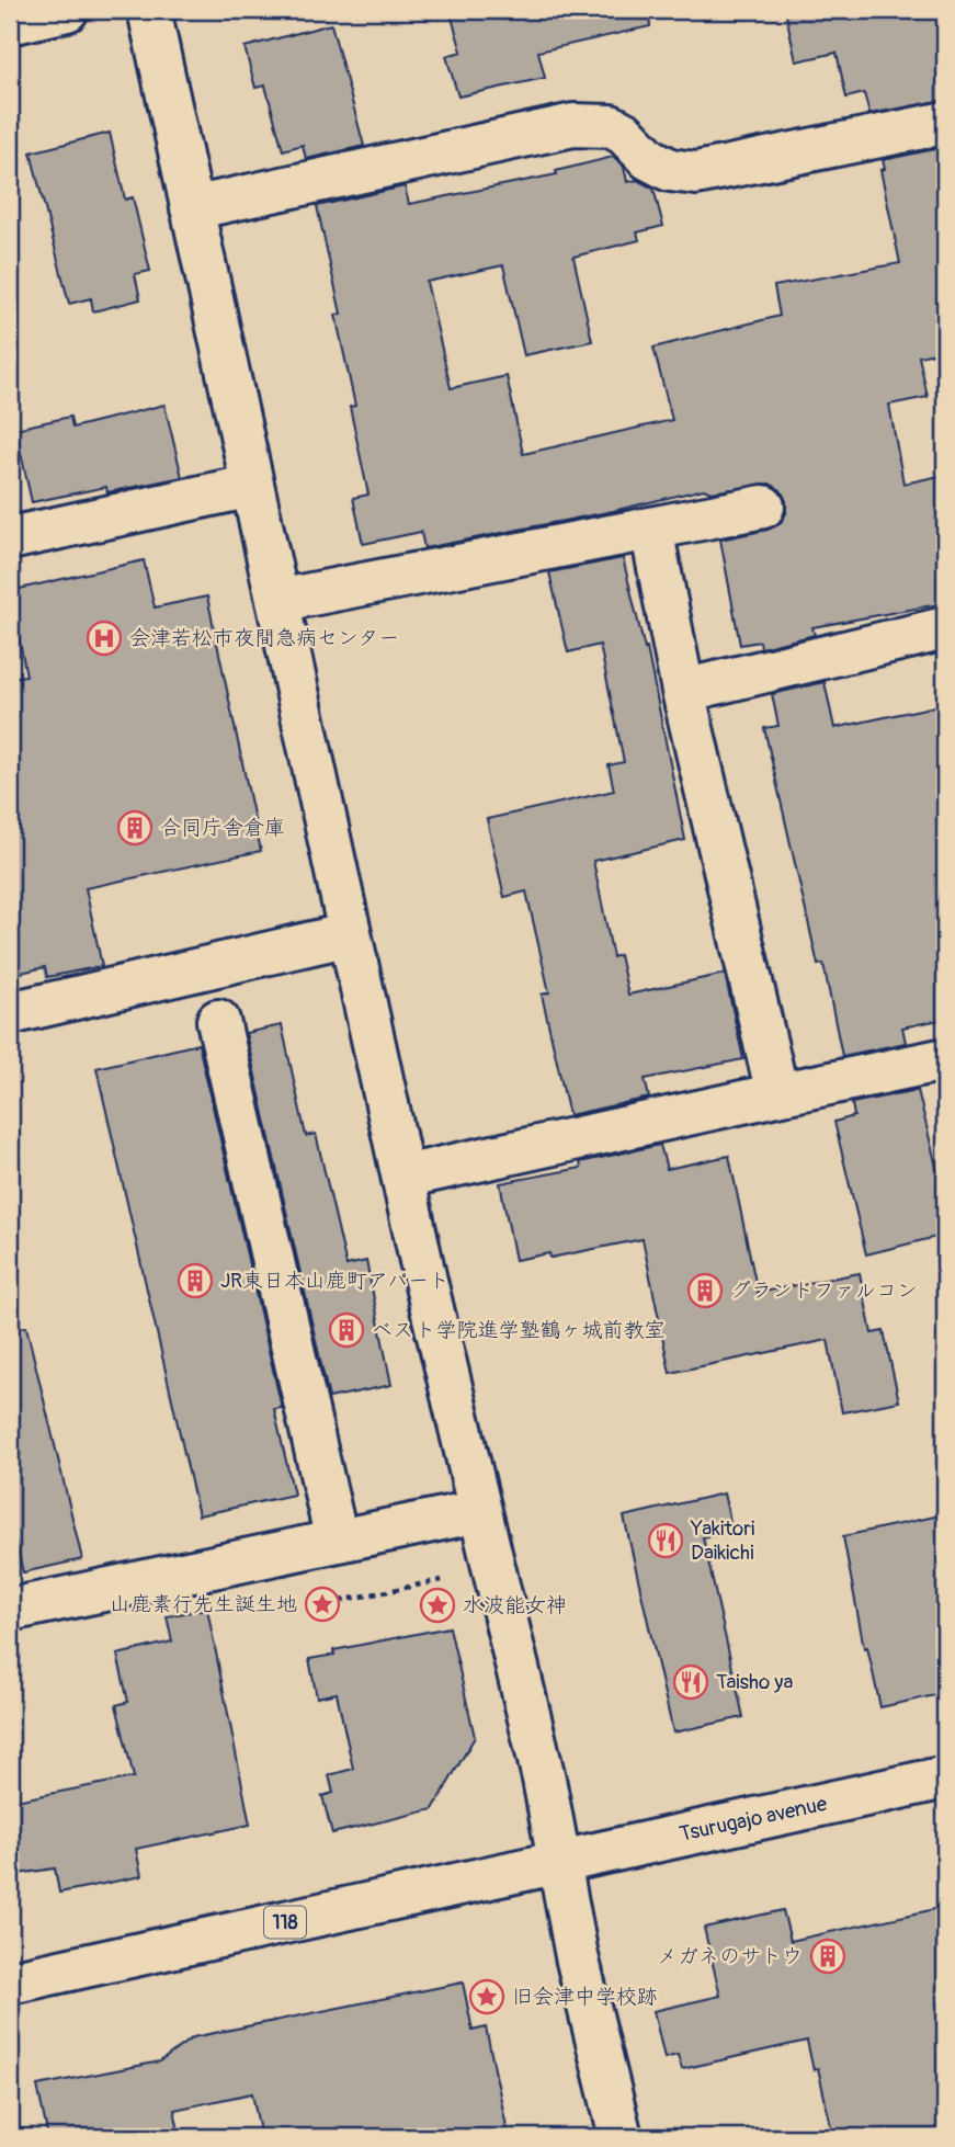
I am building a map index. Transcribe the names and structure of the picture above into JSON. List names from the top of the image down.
{
  "streets": {
    "main road": ["Tsurugajo avenue", "118"]
  },
  "crossings": [
    ["Tsurugajo avenue", "118"]
  ],
  "places": {
    "hospital": ["会津若松市夜間急病センター"],
    "building": [
      "合同庁舎倉庫",
      "JR東日本山鹿町アパート",
      "グランドファルコン",
      "ベスト学院進学塾鶴ヶ城前教室",
      "メガネのサトウ"
    ],
    "restaurant": ["Yakitori Daikichi", "Taisho ya"],
    "place": ["山鹿素行先生誕生地", "水波能女神", "旧会津中学校跡"]
  }
}
